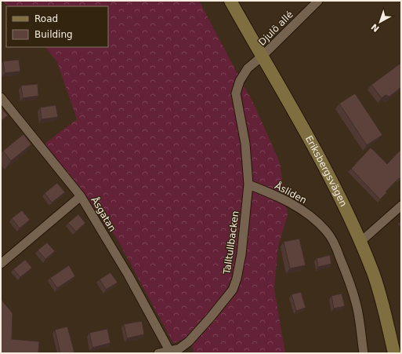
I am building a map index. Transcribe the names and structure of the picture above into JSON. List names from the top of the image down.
{
  "streets": {
    "main road": ["Eriksbergsvägen"],
    "street": [
      "Djulö allé",
      "Åsliden",
      "Åsgatan",
      "Talltullbacken"
    ]
  },
  "crossings": [
    ["Djulö allé", "Eriksbergsvägen"],
    ["Åsliden", "Talltullbacken"],
    ["Åsgatan", "Talltullbacken"]
  ],
  "legend": ["Road", "Building"],
  "north": "bottom left"
}
